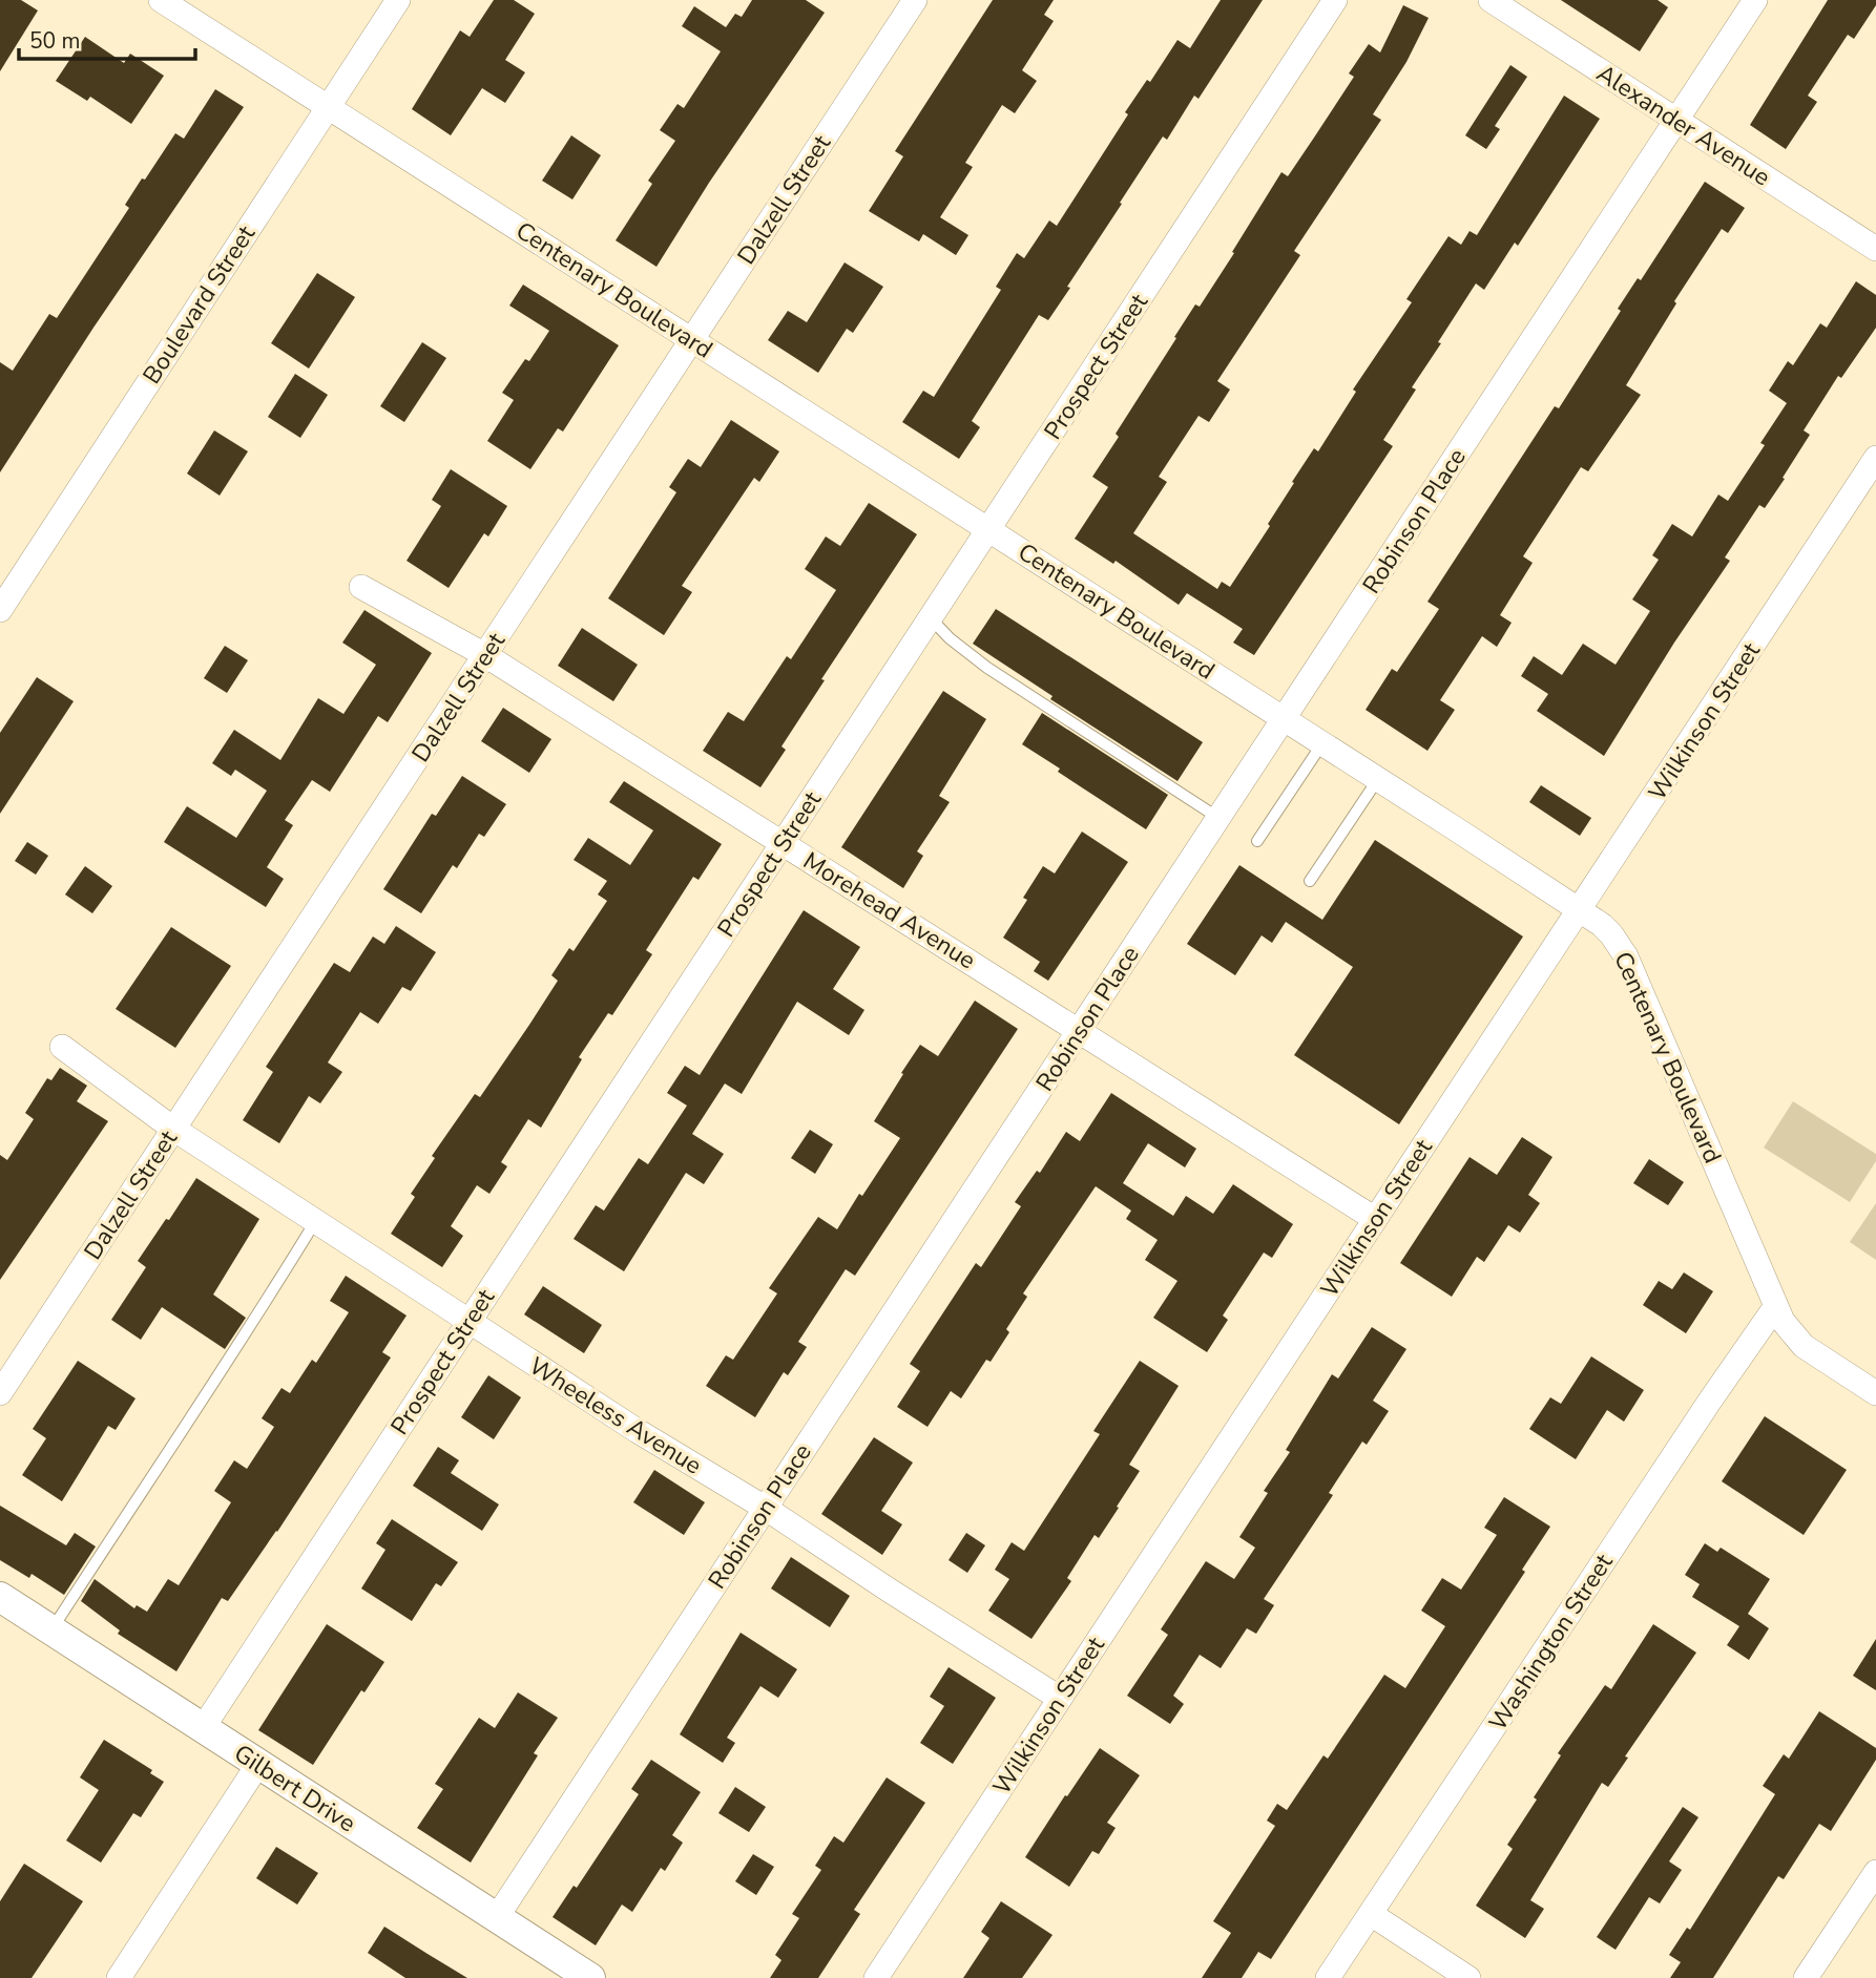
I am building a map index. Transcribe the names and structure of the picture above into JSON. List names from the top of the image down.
{
  "streets": {
    "street": [
      "Alexander Avenue",
      "Dalzell Street",
      "Centenary Boulevard",
      "Boulevard Street",
      "Prospect Street",
      "Robinson Place",
      "Wilkinson Street",
      "Morehead Avenue",
      "Wheeless Avenue",
      "Washington Street",
      "Gilbert Drive"
    ]
  },
  "crossings": [
    ["Alexander Avenue", "Robinson Place"],
    ["Dalzell Street", "Centenary Boulevard"],
    ["Dalzell Street", "Morehead Avenue"],
    ["Dalzell Street", "Wheeless Avenue"],
    ["Centenary Boulevard", "Boulevard Street"],
    ["Centenary Boulevard", "Prospect Street"],
    ["Centenary Boulevard", "Robinson Place"],
    ["Centenary Boulevard", "Wilkinson Street"],
    ["Centenary Boulevard", "Washington Street"],
    ["Prospect Street", "Morehead Avenue"],
    ["Prospect Street", "Wheeless Avenue"],
    ["Prospect Street", "Gilbert Drive"],
    ["Robinson Place", "Morehead Avenue"],
    ["Robinson Place", "Wheeless Avenue"],
    ["Robinson Place", "Gilbert Drive"],
    ["Wilkinson Street", "Morehead Avenue"],
    ["Wilkinson Street", "Wheeless Avenue"]
  ],
  "scale_bar": "50 m"
}
